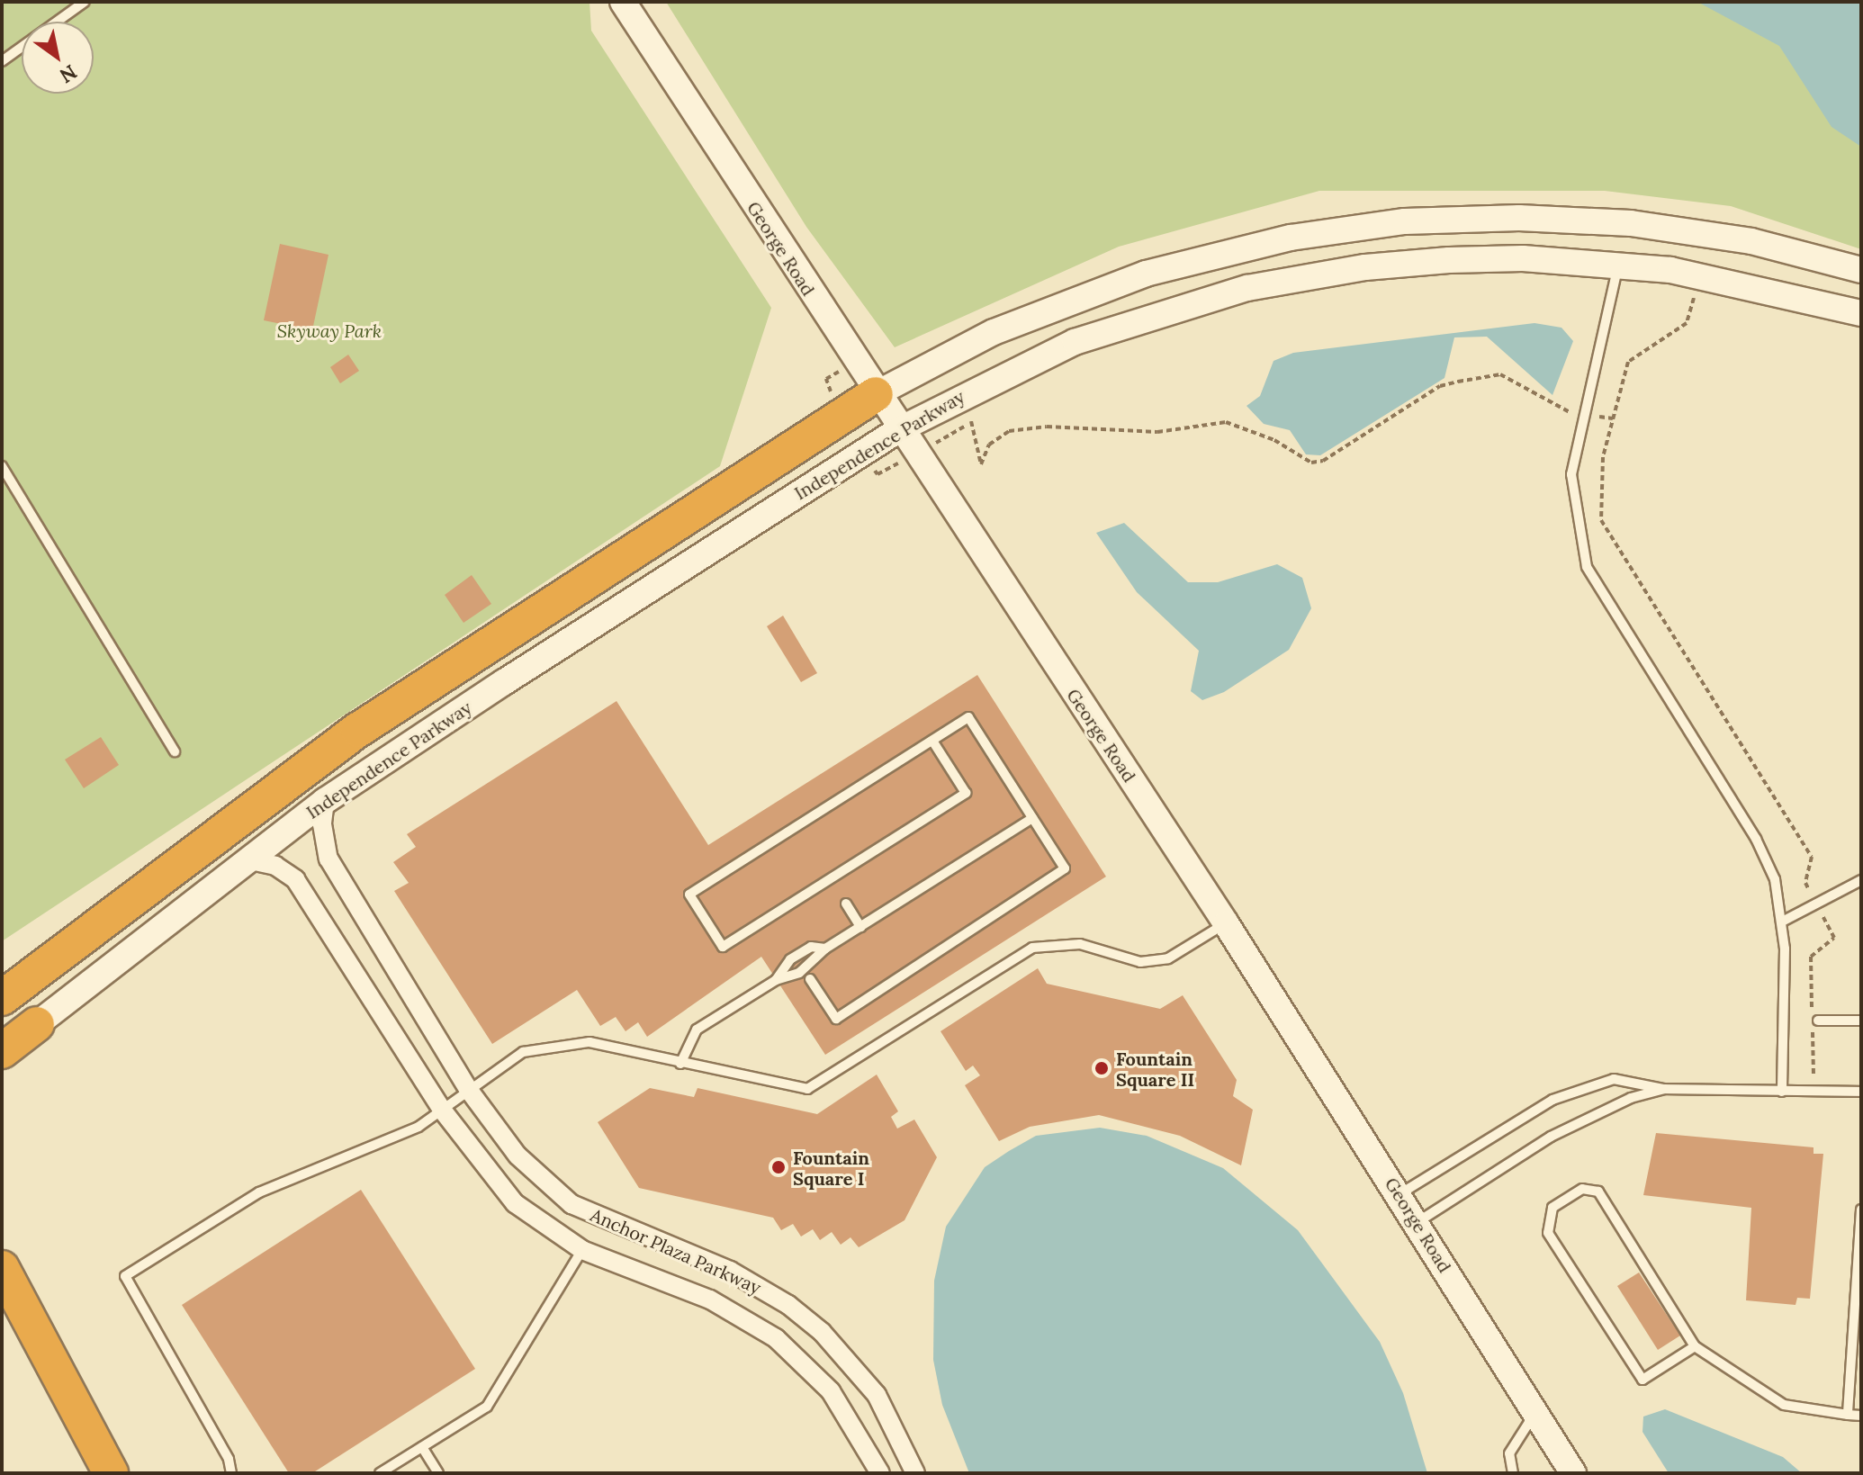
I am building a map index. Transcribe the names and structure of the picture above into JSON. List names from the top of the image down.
{
  "streets": {
    "main road": ["George Road", "Independence Parkway"],
    "street": ["Anchor Plaza Parkway"]
  },
  "crossings": [
    ["George Road", "Independence Parkway"],
    ["Independence Parkway", "Anchor Plaza Parkway"]
  ],
  "parks": ["Skyway Park"],
  "places": ["Fountain Square II", "Fountain Square I"],
  "north": "bottom right"
}
